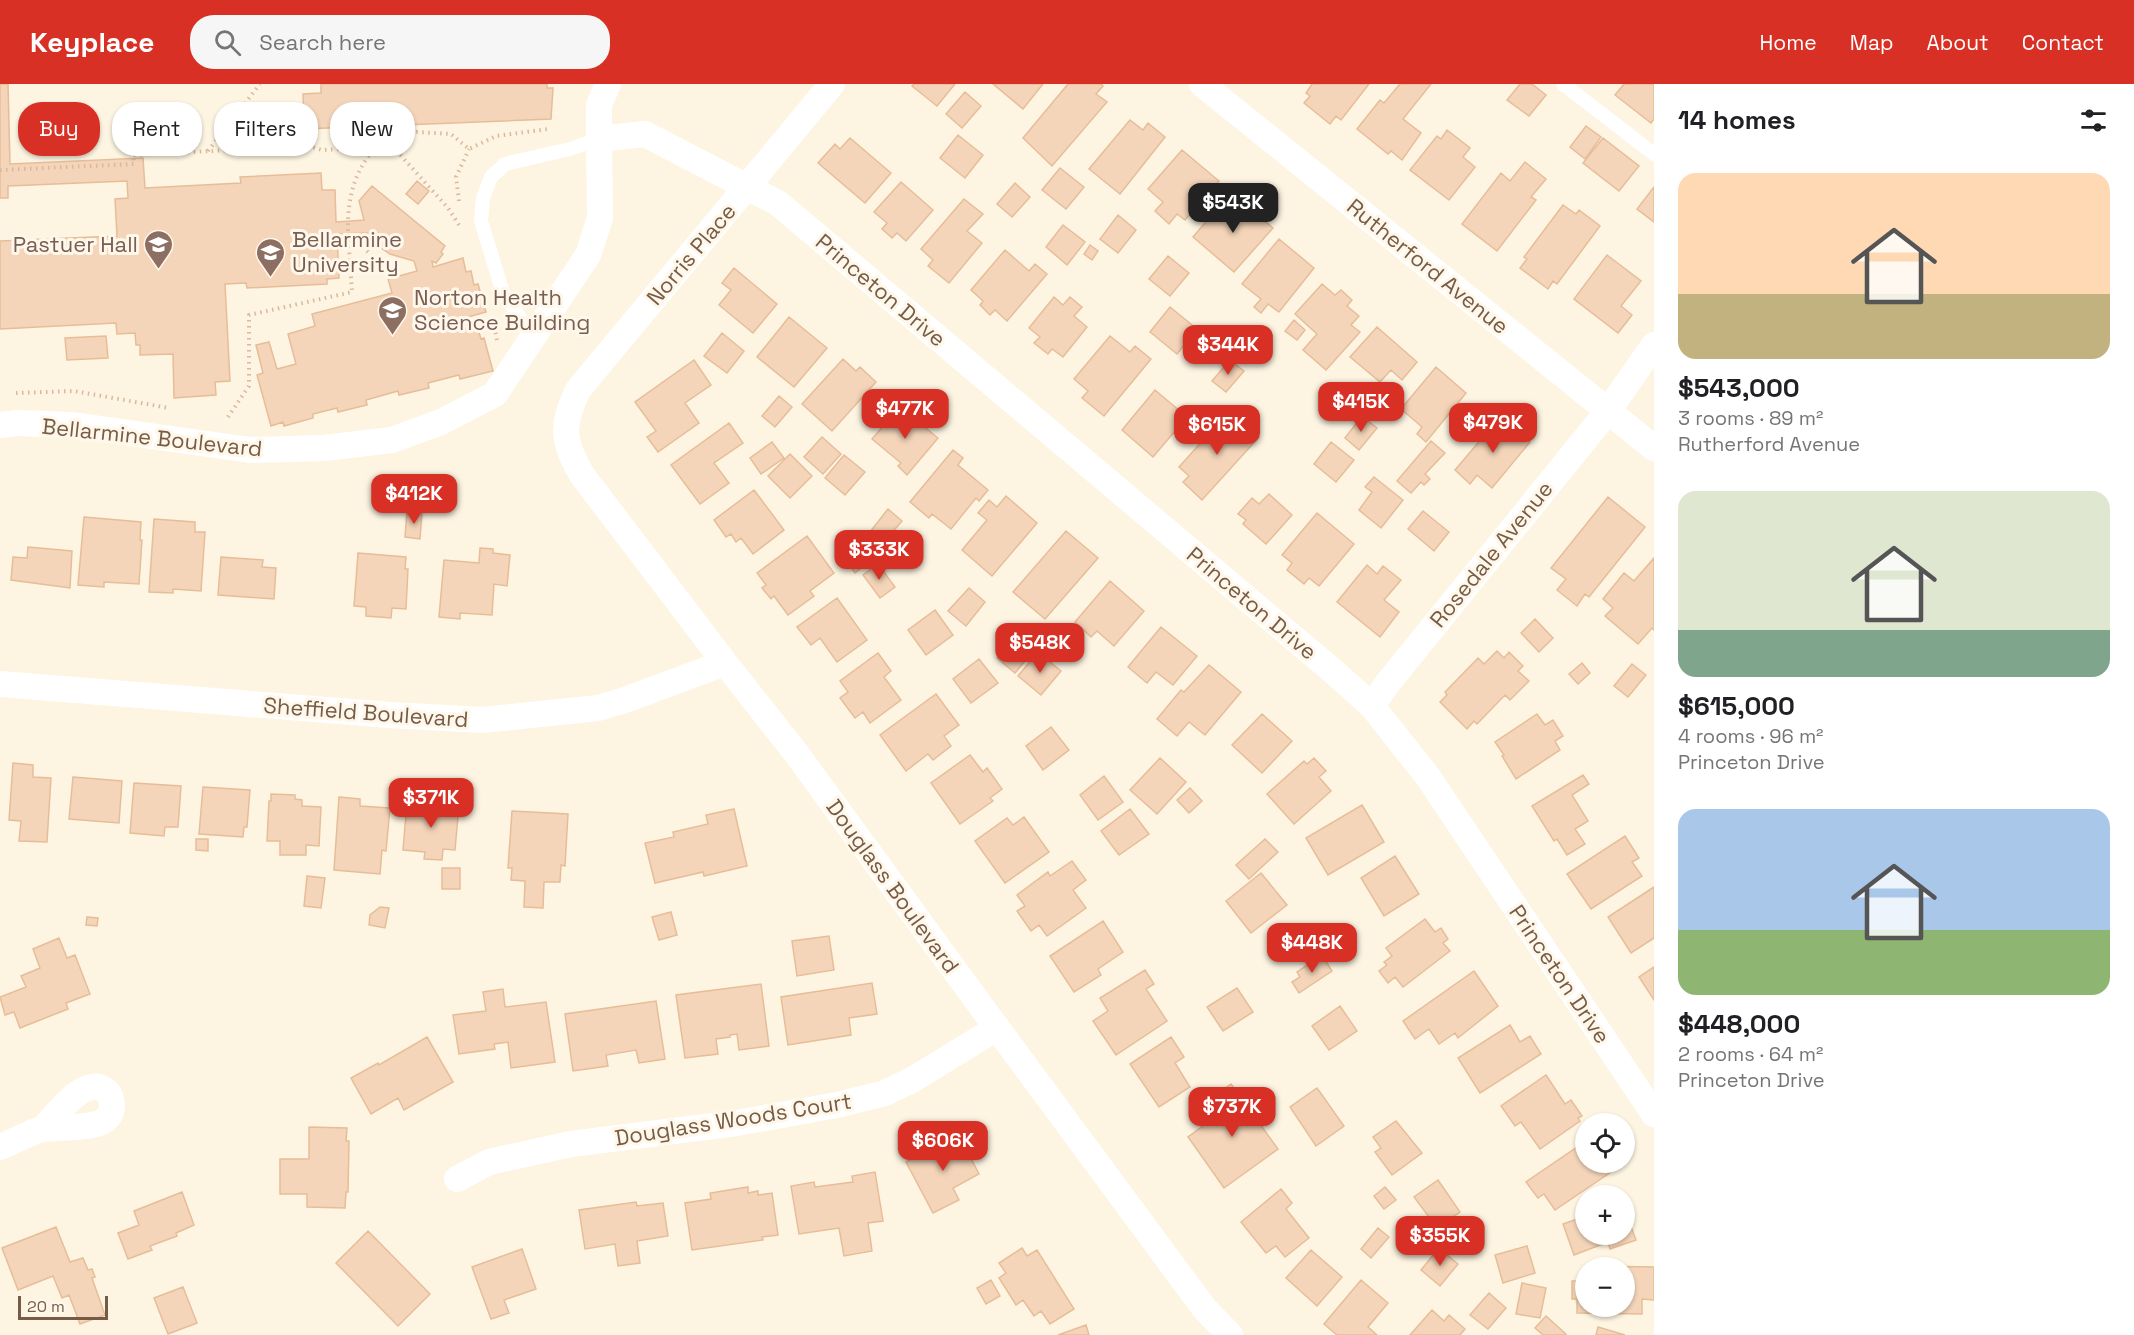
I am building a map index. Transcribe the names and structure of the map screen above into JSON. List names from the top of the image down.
{
  "streets": {
    "street": [
      "Norris Place",
      "Rutherford Avenue",
      "Princeton Drive",
      "Bellarmine Boulevard",
      "Rosedale Avenue",
      "Sheffield Boulevard",
      "Douglass Boulevard",
      "Douglass Woods Court"
    ]
  },
  "crossings": [
    ["Norris Place", "Princeton Drive"],
    ["Norris Place", "Douglass Boulevard"],
    ["Rutherford Avenue", "Rosedale Avenue"],
    ["Princeton Drive", "Rosedale Avenue"],
    ["Sheffield Boulevard", "Douglass Boulevard"],
    ["Douglass Boulevard", "Douglass Woods Court"]
  ],
  "places": {
    "school or university": ["Pastuer Hall", "Bellarmine University", "Norton Health Science Building"]
  },
  "scale_bar": "20 m",
  "page": {
    "header": "Keyplace",
    "search": "Search here",
    "nav": [
      "Home",
      "Map",
      "About",
      "Contact"
    ],
    "heading": "14 homes",
    "chip": [
      "Buy",
      "Rent",
      "Filters",
      "New"
    ],
    "list": [
      {
        "name": "$543,000",
        "note": "3 rooms · 89 m² · Rutherford Avenue"
      },
      {
        "name": "$615,000",
        "note": "4 rooms · 96 m² · Princeton Drive"
      },
      {
        "name": "$448,000",
        "note": "2 rooms · 64 m² · Princeton Drive"
      }
    ],
    "price": [
      "$543K",
      "$344K",
      "$415K",
      "$477K",
      "$479K",
      "$615K",
      "$412K",
      "$333K",
      "$548K",
      "$371K",
      "$448K",
      "$737K",
      "$606K",
      "$355K"
    ],
    "map_buttons": ["+", "−"],
    "scale": "20 m"
  }
}
